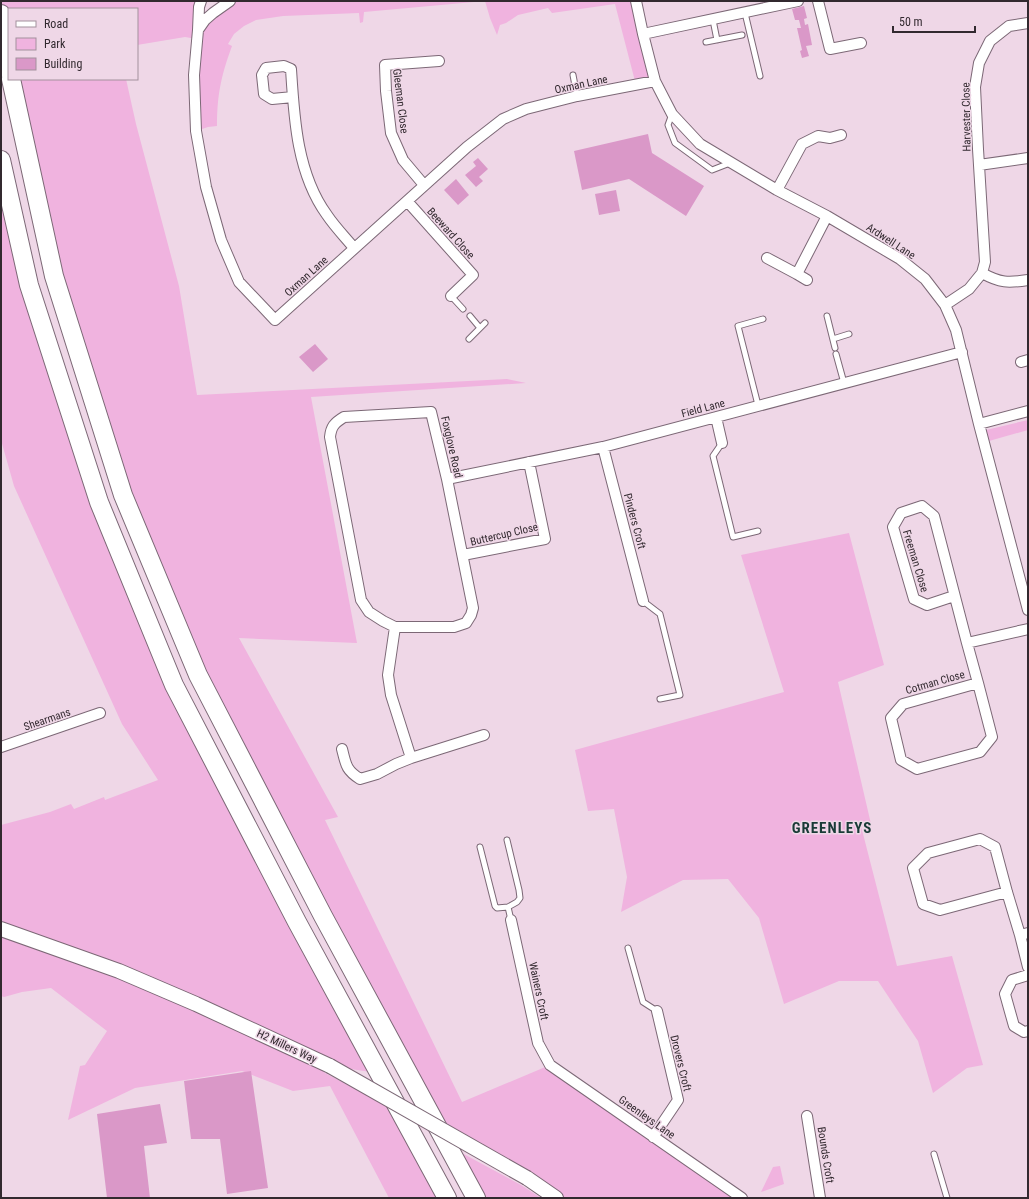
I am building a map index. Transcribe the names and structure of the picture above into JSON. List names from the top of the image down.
{
  "streets": {
    "street": [
      "Oxman Lane",
      "Gleeman Close",
      "Harvester Close",
      "Beeward Close",
      "Ardwell Lane",
      "Field Lane",
      "Foxglove Road",
      "Pinders Croft",
      "Buttercup Close",
      "Freeman Close",
      "Cotman Close",
      "Shearmans",
      "Wainers Croft",
      "H2 Millers Way",
      "Drovers Croft",
      "Greenleys Lane",
      "Bounds Croft"
    ]
  },
  "crossings": [
    ["Oxman Lane", "Gleeman Close"],
    ["Oxman Lane", "Beeward Close"],
    ["Oxman Lane", "Ardwell Lane"],
    ["Ardwell Lane", "Field Lane"],
    ["Field Lane", "Foxglove Road"],
    ["Field Lane", "Pinders Croft"],
    ["Field Lane", "Buttercup Close"],
    ["Foxglove Road", "Buttercup Close"],
    ["Freeman Close", "Cotman Close"],
    ["Wainers Croft", "Greenleys Lane"],
    ["Drovers Croft", "Greenleys Lane"]
  ],
  "districts": ["GREENLEYS"],
  "legend": ["Road", "Park", "Building"],
  "scale_bar": "50 m"
}
